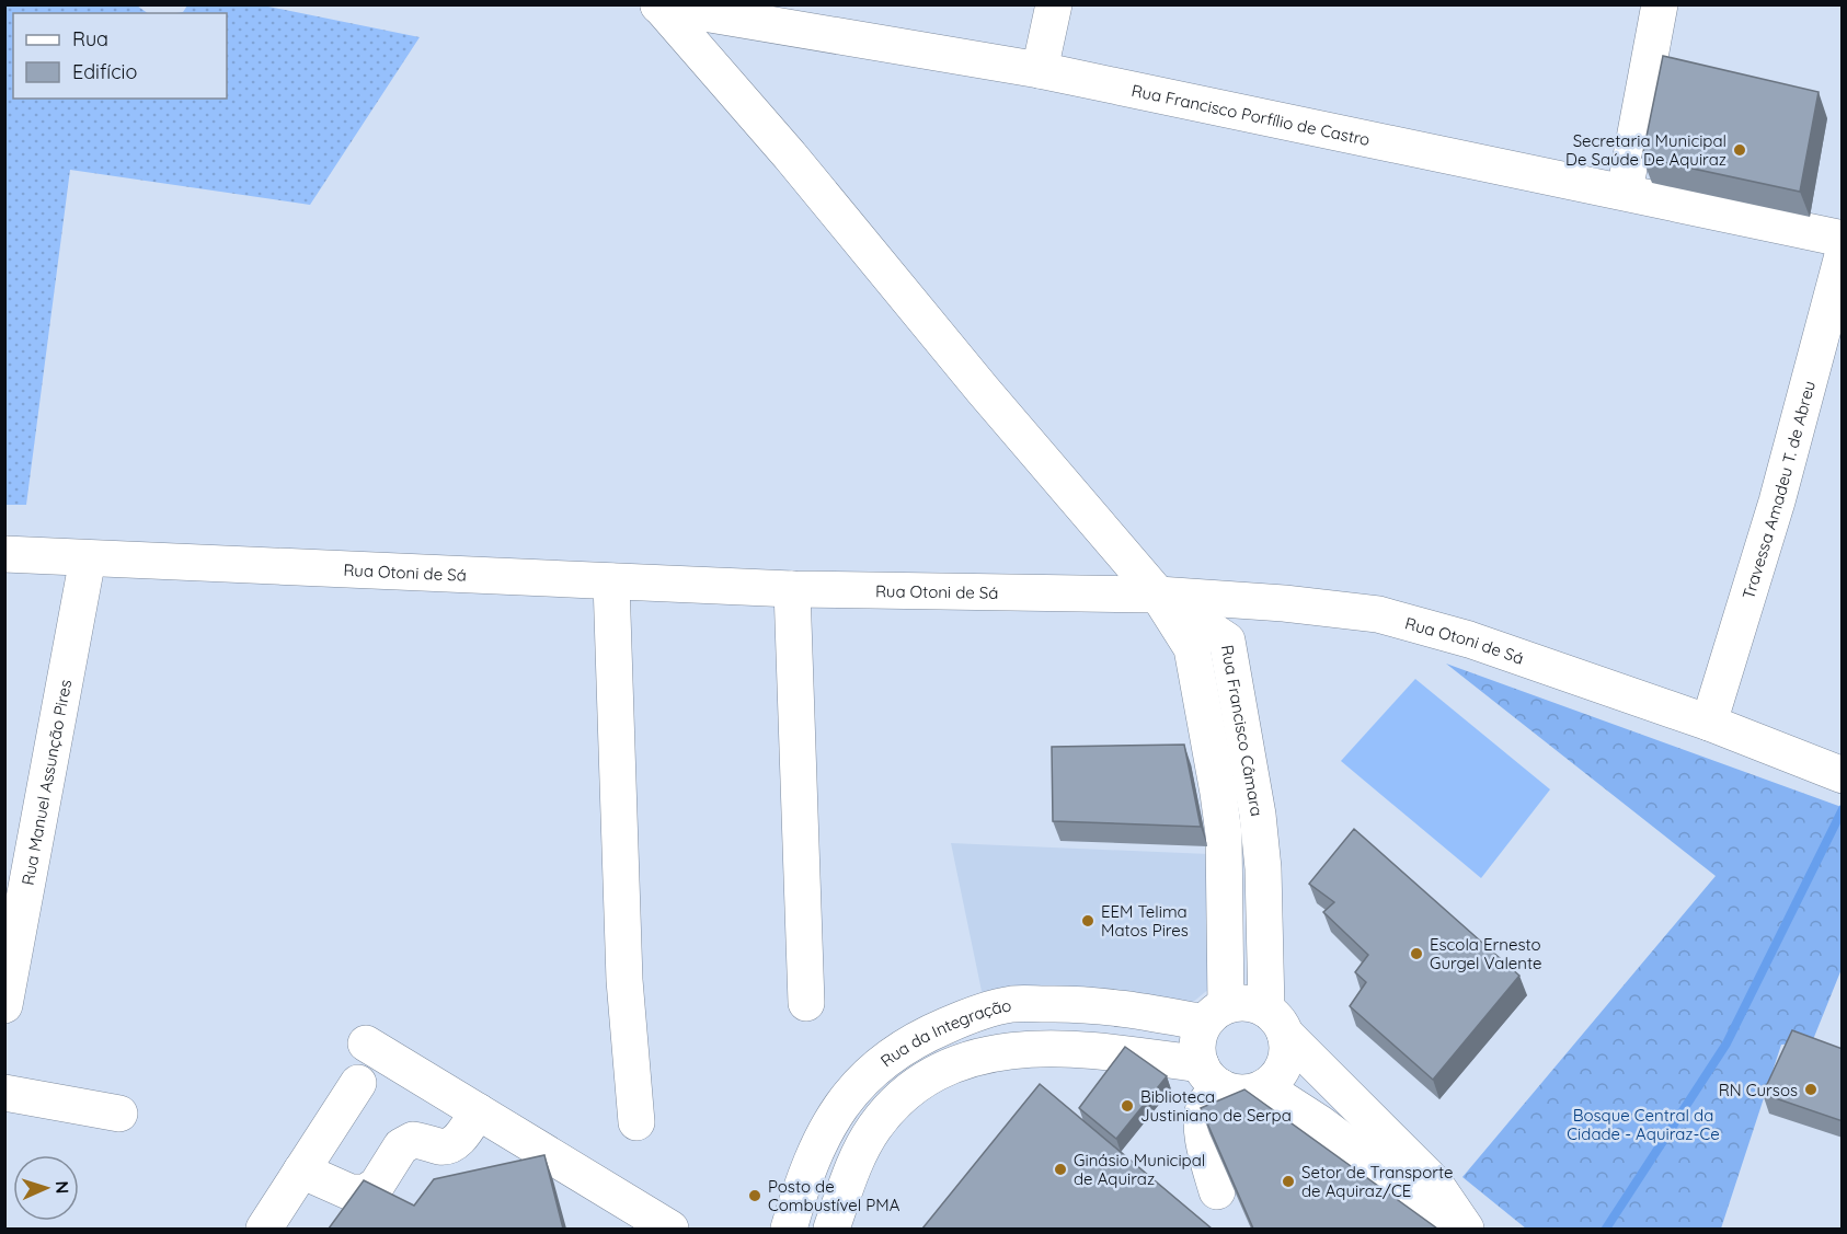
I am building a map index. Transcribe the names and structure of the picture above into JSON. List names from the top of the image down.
{
  "streets": {
    "street": [
      "Rua Francisco Porfílio de Castro",
      "Travessa Amadeu T. de Abreu",
      "Rua Otoni de Sá",
      "Rua Francisco Câmara",
      "Rua Manuel Assunção Pires",
      "Rua da Integração"
    ]
  },
  "crossings": [
    ["Rua Francisco Porfílio de Castro", "Rua Otoni de Sá"],
    ["Rua Francisco Porfílio de Castro", "Rua Francisco Câmara"],
    ["Travessa Amadeu T. de Abreu", "Rua Otoni de Sá"],
    ["Rua Otoni de Sá", "Rua Francisco Câmara"],
    ["Rua Otoni de Sá", "Rua Manuel Assunção Pires"],
    ["Rua Francisco Câmara", "Rua da Integração"]
  ],
  "parks": ["Bosque Central da Cidade - Aquiraz-Ce"],
  "places": [
    "Secretaria Municipal De Saúde De Aquiraz",
    "EEM Telima Matos Pires",
    "Escola Ernesto Gurgel Valente",
    "RN Cursos",
    "Biblioteca Justiniano de Serpa",
    "Ginásio Municipal de Aquiraz",
    "Setor de Transporte de Aquiraz/CE",
    "Posto de Combustível PMA"
  ],
  "legend": ["Rua", "Edifício"],
  "north": "right"
}
